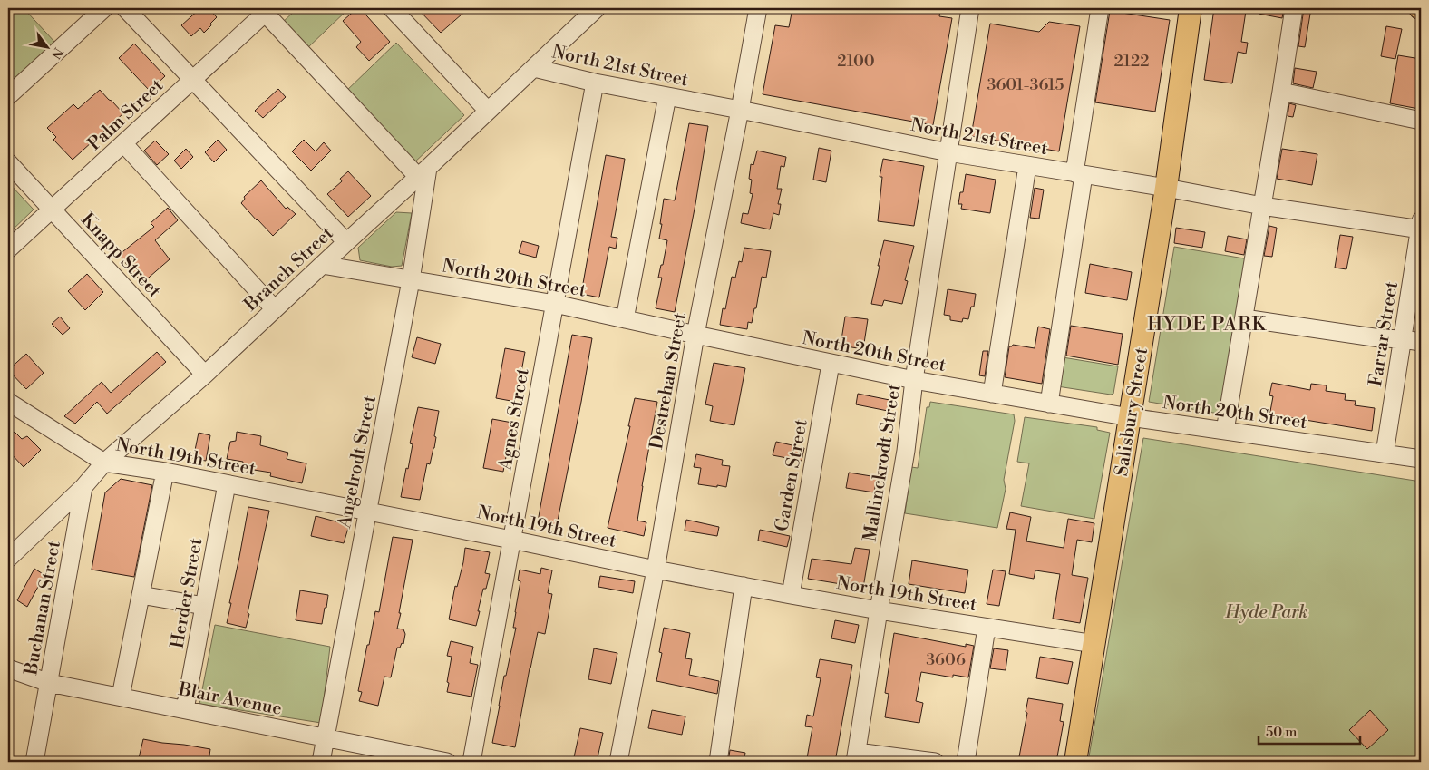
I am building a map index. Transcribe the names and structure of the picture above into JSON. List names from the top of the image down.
{
  "streets": {
    "main road": ["Salisbury Street"],
    "street": [
      "North 21st Street",
      "Palm Street",
      "Knapp Street",
      "Branch Street",
      "North 20th Street",
      "Farrar Street",
      "Destrehan Street",
      "Agnes Street",
      "North 19th Street",
      "Angelrodt Street",
      "Mallinckrodt Street",
      "Garden Street",
      "Herder Street",
      "Buchanan Street",
      "Blair Avenue"
    ]
  },
  "crossings": [
    ["North 21st Street", "Branch Street"],
    ["North 21st Street", "Farrar Street"],
    ["North 21st Street", "Destrehan Street"],
    ["North 21st Street", "Salisbury Street"],
    ["North 21st Street", "Agnes Street"],
    ["North 21st Street", "Mallinckrodt Street"],
    ["Palm Street", "Knapp Street"],
    ["Knapp Street", "Branch Street"],
    ["Branch Street", "North 20th Street"],
    ["Branch Street", "North 19th Street"],
    ["Branch Street", "Angelrodt Street"],
    ["Branch Street", "Buchanan Street"],
    ["North 20th Street", "Farrar Street"],
    ["North 20th Street", "Destrehan Street"],
    ["North 20th Street", "Salisbury Street"],
    ["North 20th Street", "Agnes Street"],
    ["North 20th Street", "Angelrodt Street"],
    ["North 20th Street", "Mallinckrodt Street"],
    ["North 20th Street", "Garden Street"],
    ["Destrehan Street", "North 19th Street"],
    ["Salisbury Street", "North 19th Street"],
    ["Agnes Street", "North 19th Street"],
    ["North 19th Street", "Angelrodt Street"],
    ["North 19th Street", "Mallinckrodt Street"],
    ["North 19th Street", "Garden Street"],
    ["North 19th Street", "Herder Street"],
    ["Angelrodt Street", "Blair Avenue"],
    ["Herder Street", "Blair Avenue"],
    ["Buchanan Street", "Blair Avenue"]
  ],
  "districts": ["HYDE PARK"],
  "parks": ["Hyde Park"],
  "house_numbers": [
    "2100",
    "2122",
    "3601-3615",
    "3606"
  ],
  "scale_bar": "50 m",
  "north": "bottom right"
}
